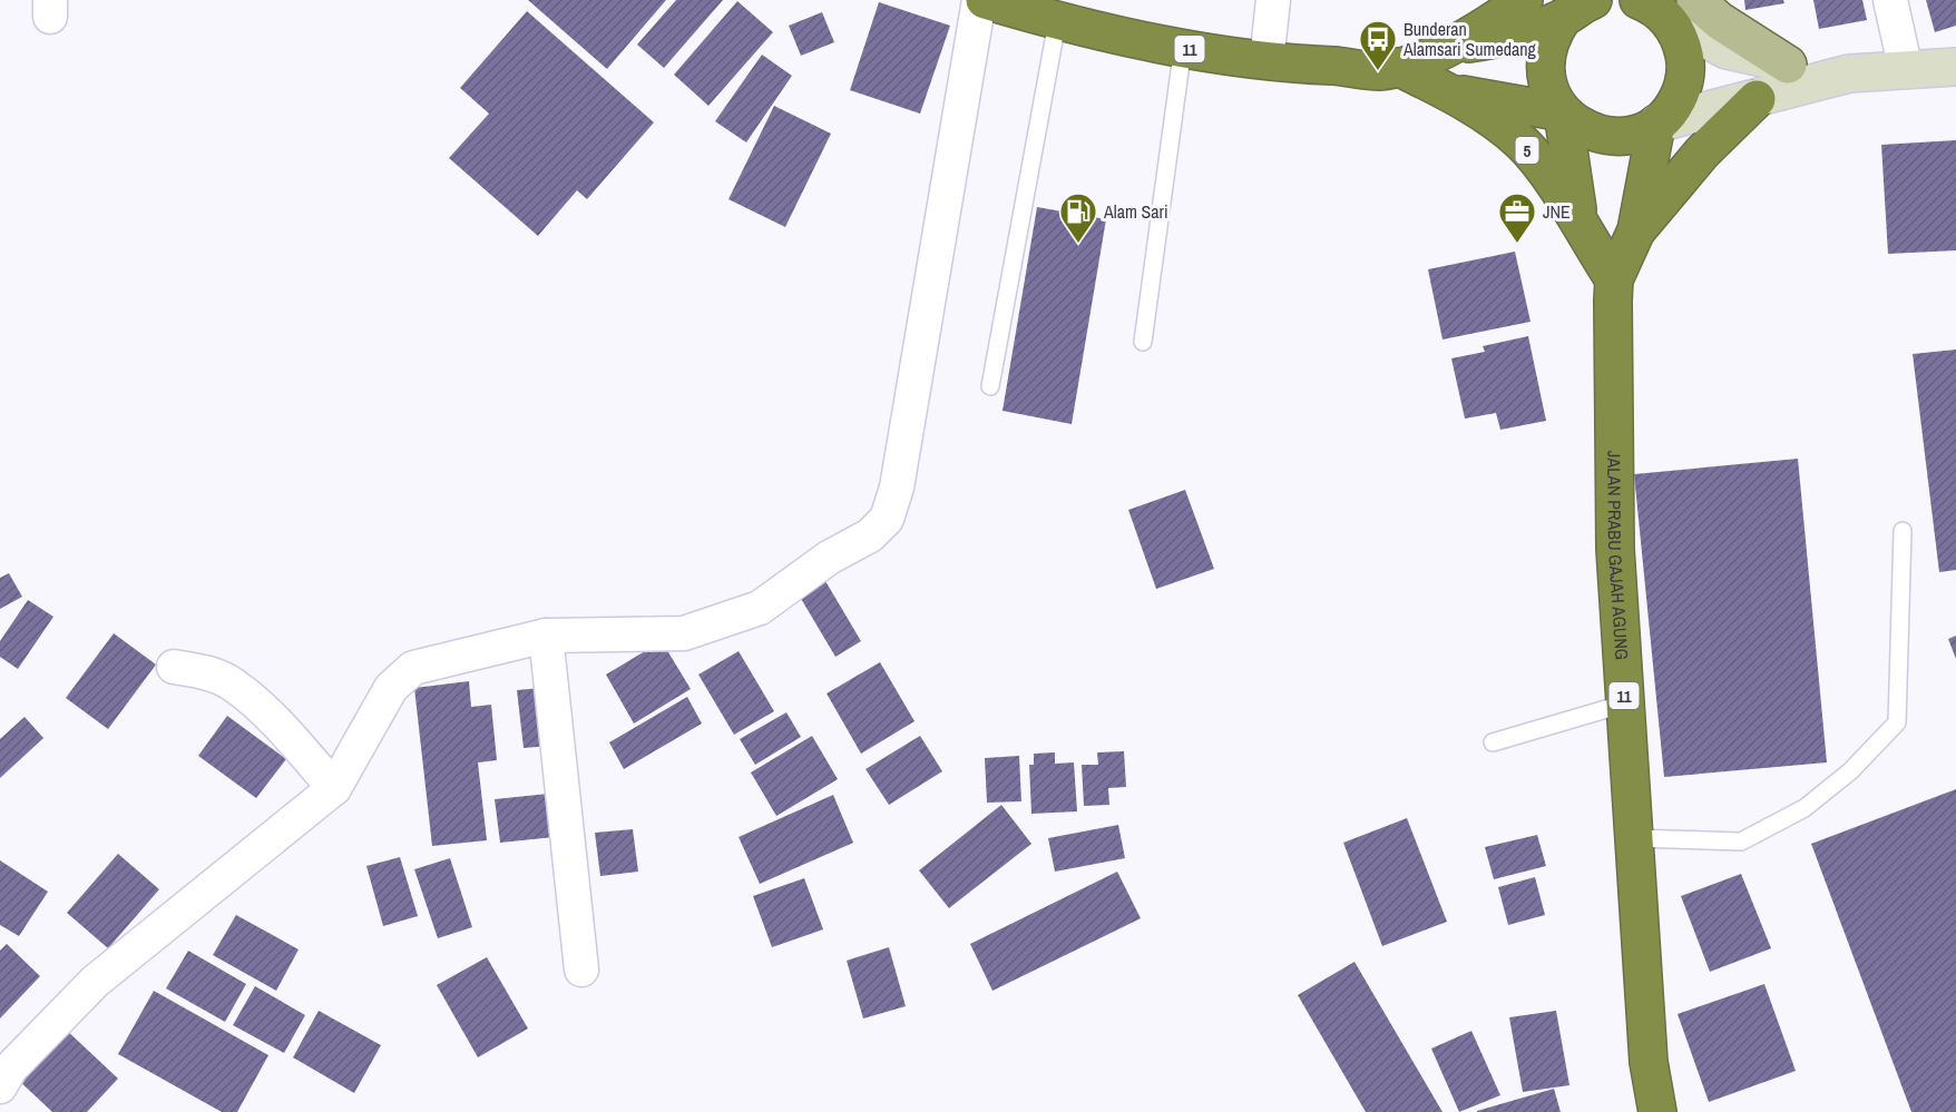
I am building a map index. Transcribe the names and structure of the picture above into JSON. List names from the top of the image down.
{
  "streets": {
    "highway": ["11", "5", "JALAN PRABU GAJAH AGUNG"]
  },
  "crossings": [
    ["11", "5"],
    ["11", "JALAN PRABU GAJAH AGUNG"]
  ],
  "places": {
    "bus stop": ["Bunderan Alamsari Sumedang"],
    "fuel station": ["Alam Sari"],
    "office": ["JNE"]
  }
}
